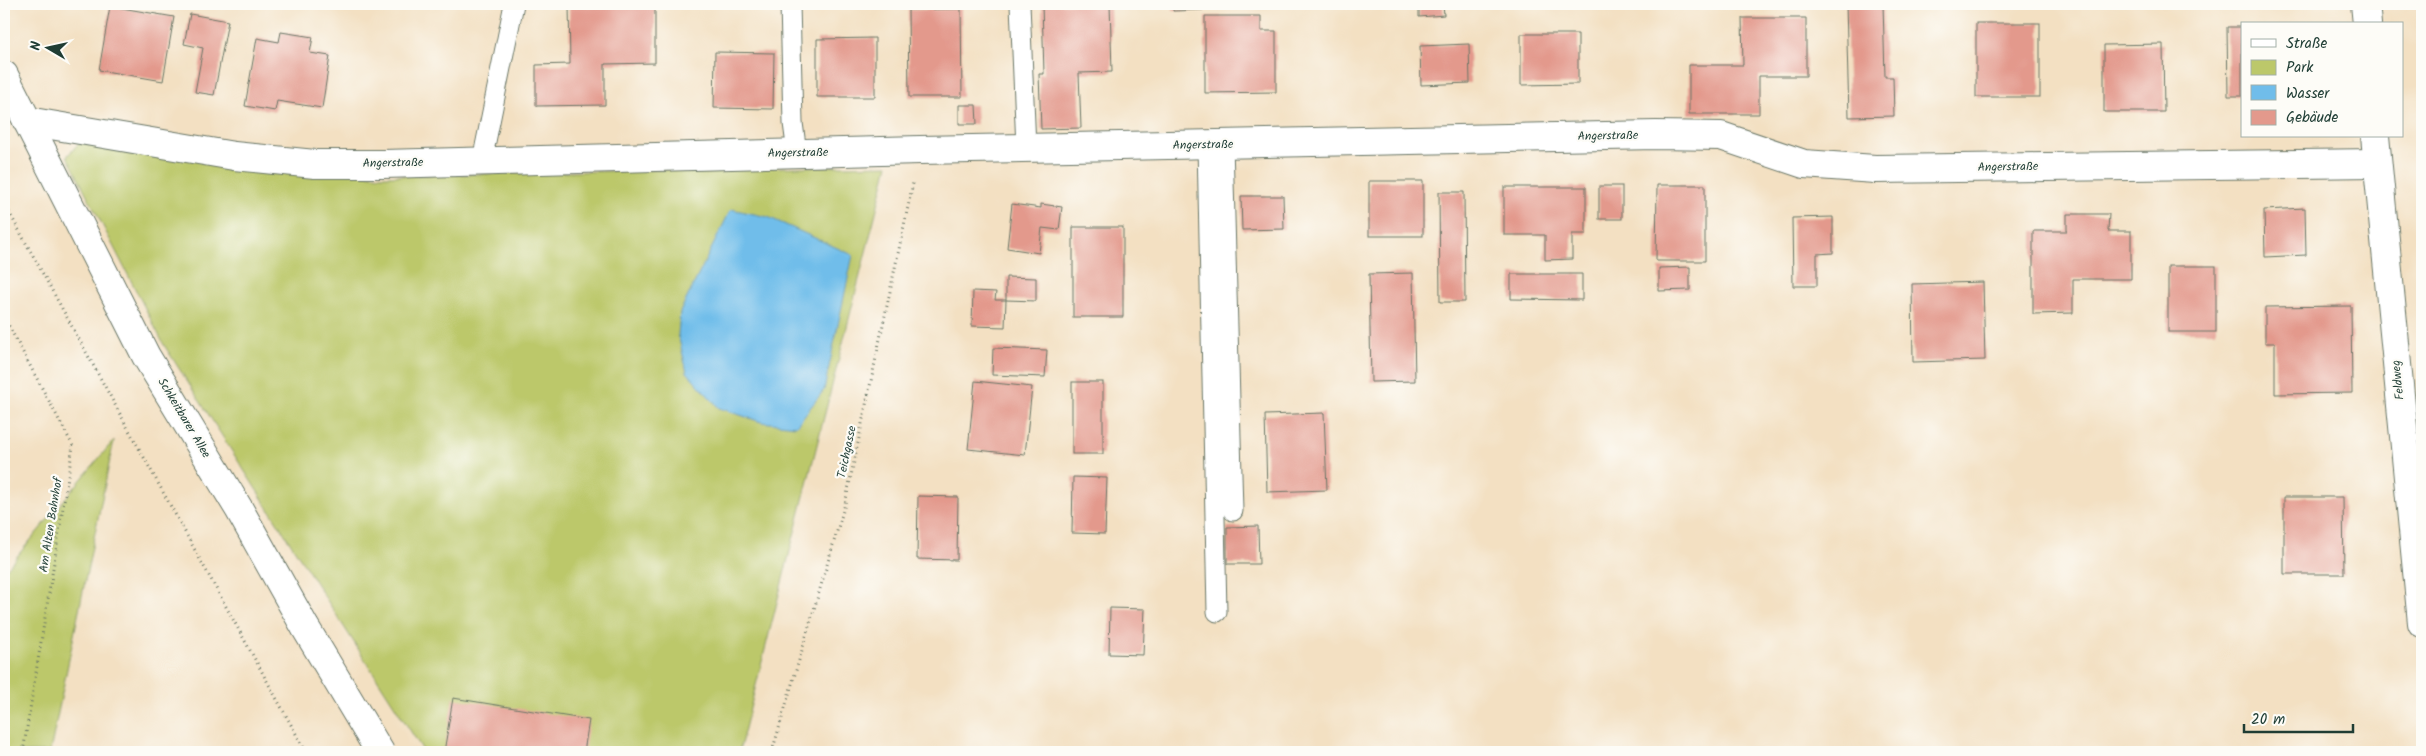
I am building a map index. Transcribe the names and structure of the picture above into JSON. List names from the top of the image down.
{
  "streets": {
    "street": ["Angerstraße", "Feldweg", "Schkeitbarer Allee"],
    "path": ["Teichgasse", "Am Alten Bahnhof"]
  },
  "crossings": [
    ["Angerstraße", "Feldweg"],
    ["Angerstraße", "Schkeitbarer Allee"],
    ["Angerstraße", "Teichgasse"]
  ],
  "legend": [
    "Straße",
    "Park",
    "Wasser",
    "Gebäude"
  ],
  "scale_bar": "20 m",
  "north": "left"
}
